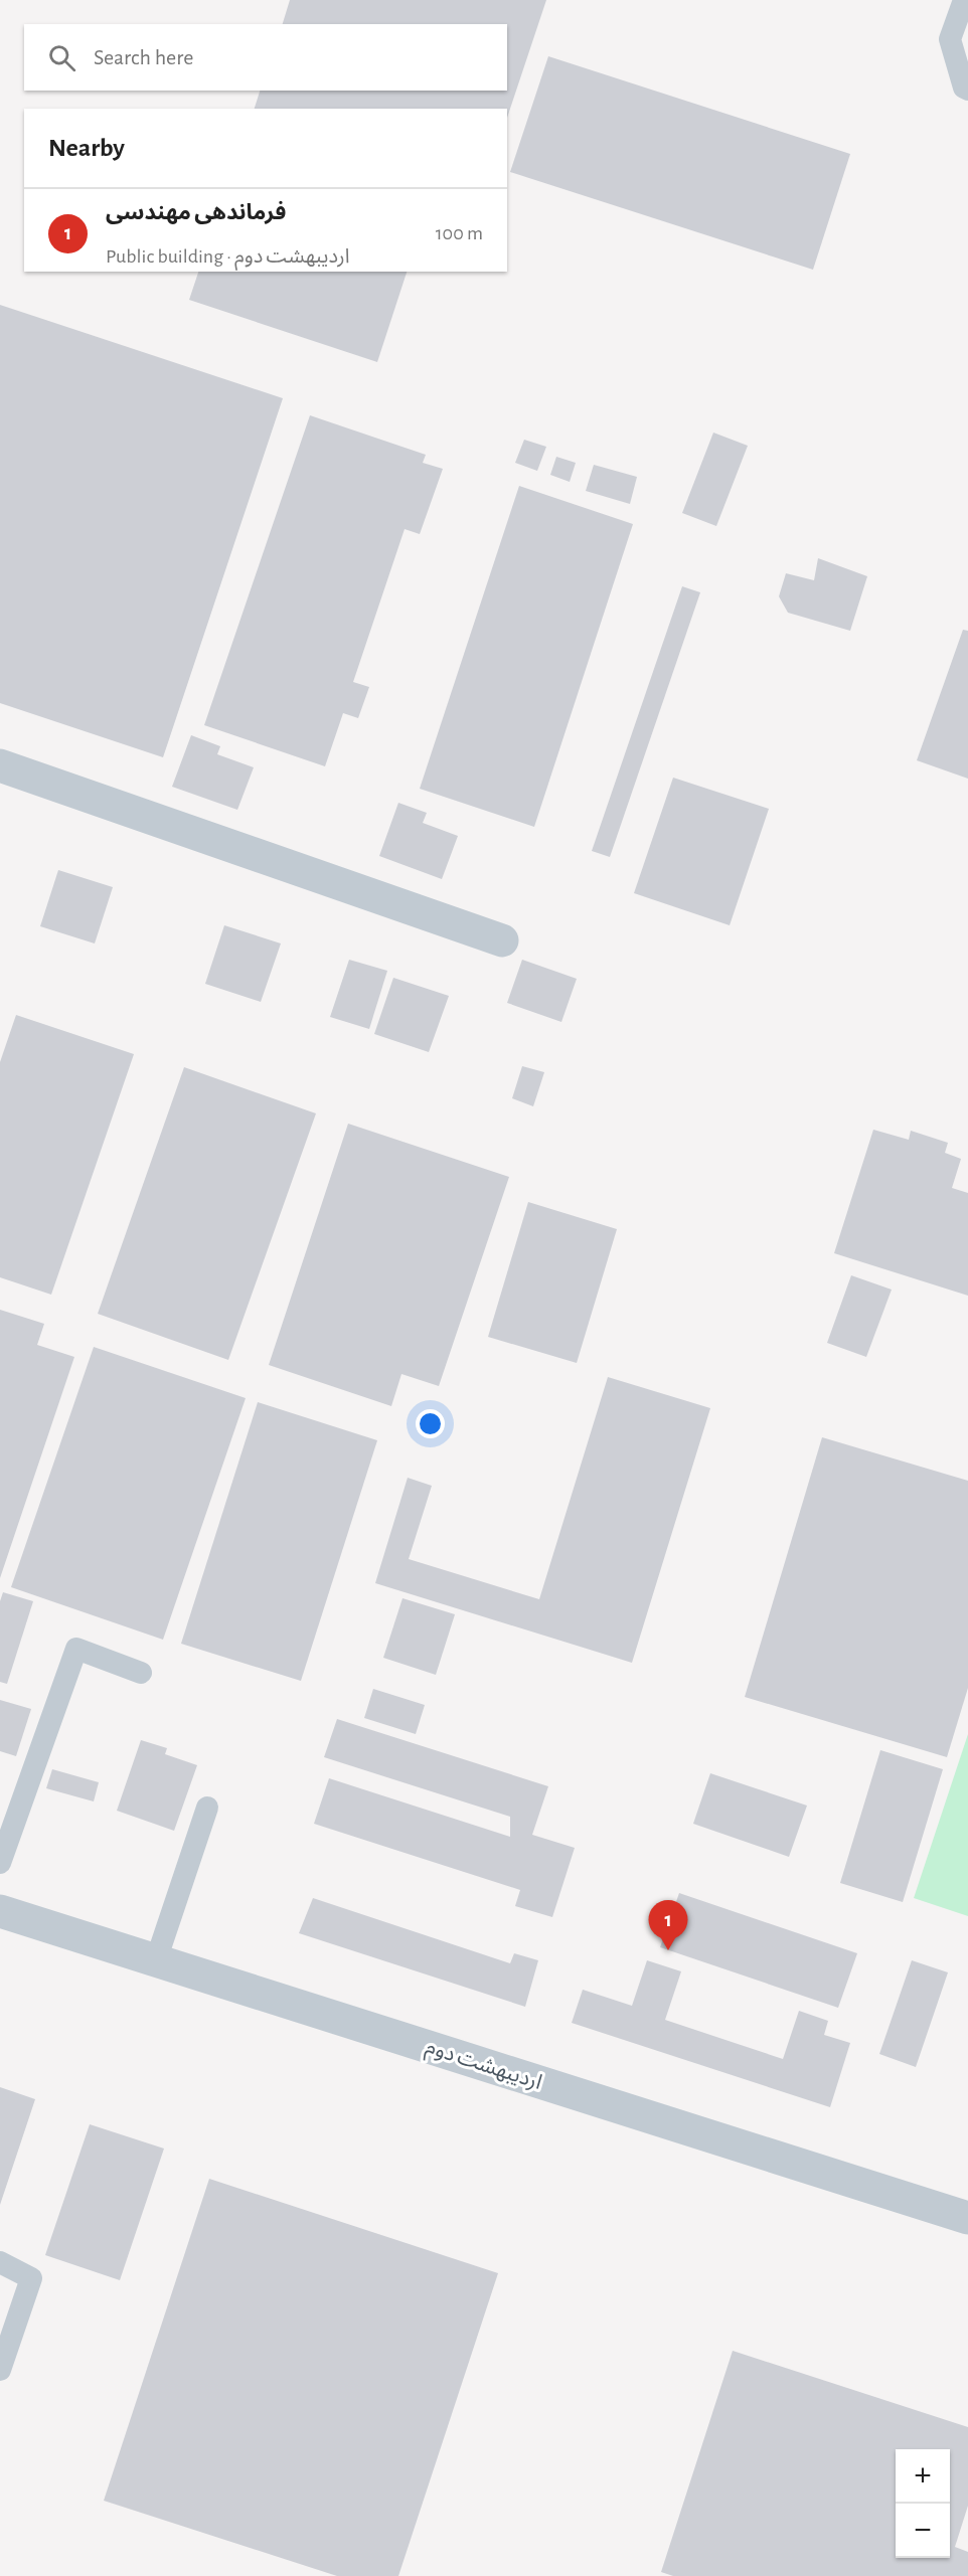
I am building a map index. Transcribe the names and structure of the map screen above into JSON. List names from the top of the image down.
{
  "streets": {
    "street": ["اردیبهشت دوم"]
  },
  "page": {
    "search": "Search here",
    "heading": "Nearby",
    "list": [
      {
        "mark": "1",
        "name": "فرماندهی مهندسی",
        "note": "Public building · اردیبهشت دوم",
        "value": "100 m"
      }
    ],
    "pins": "1",
    "map_buttons": ["+", "−"]
  }
}
